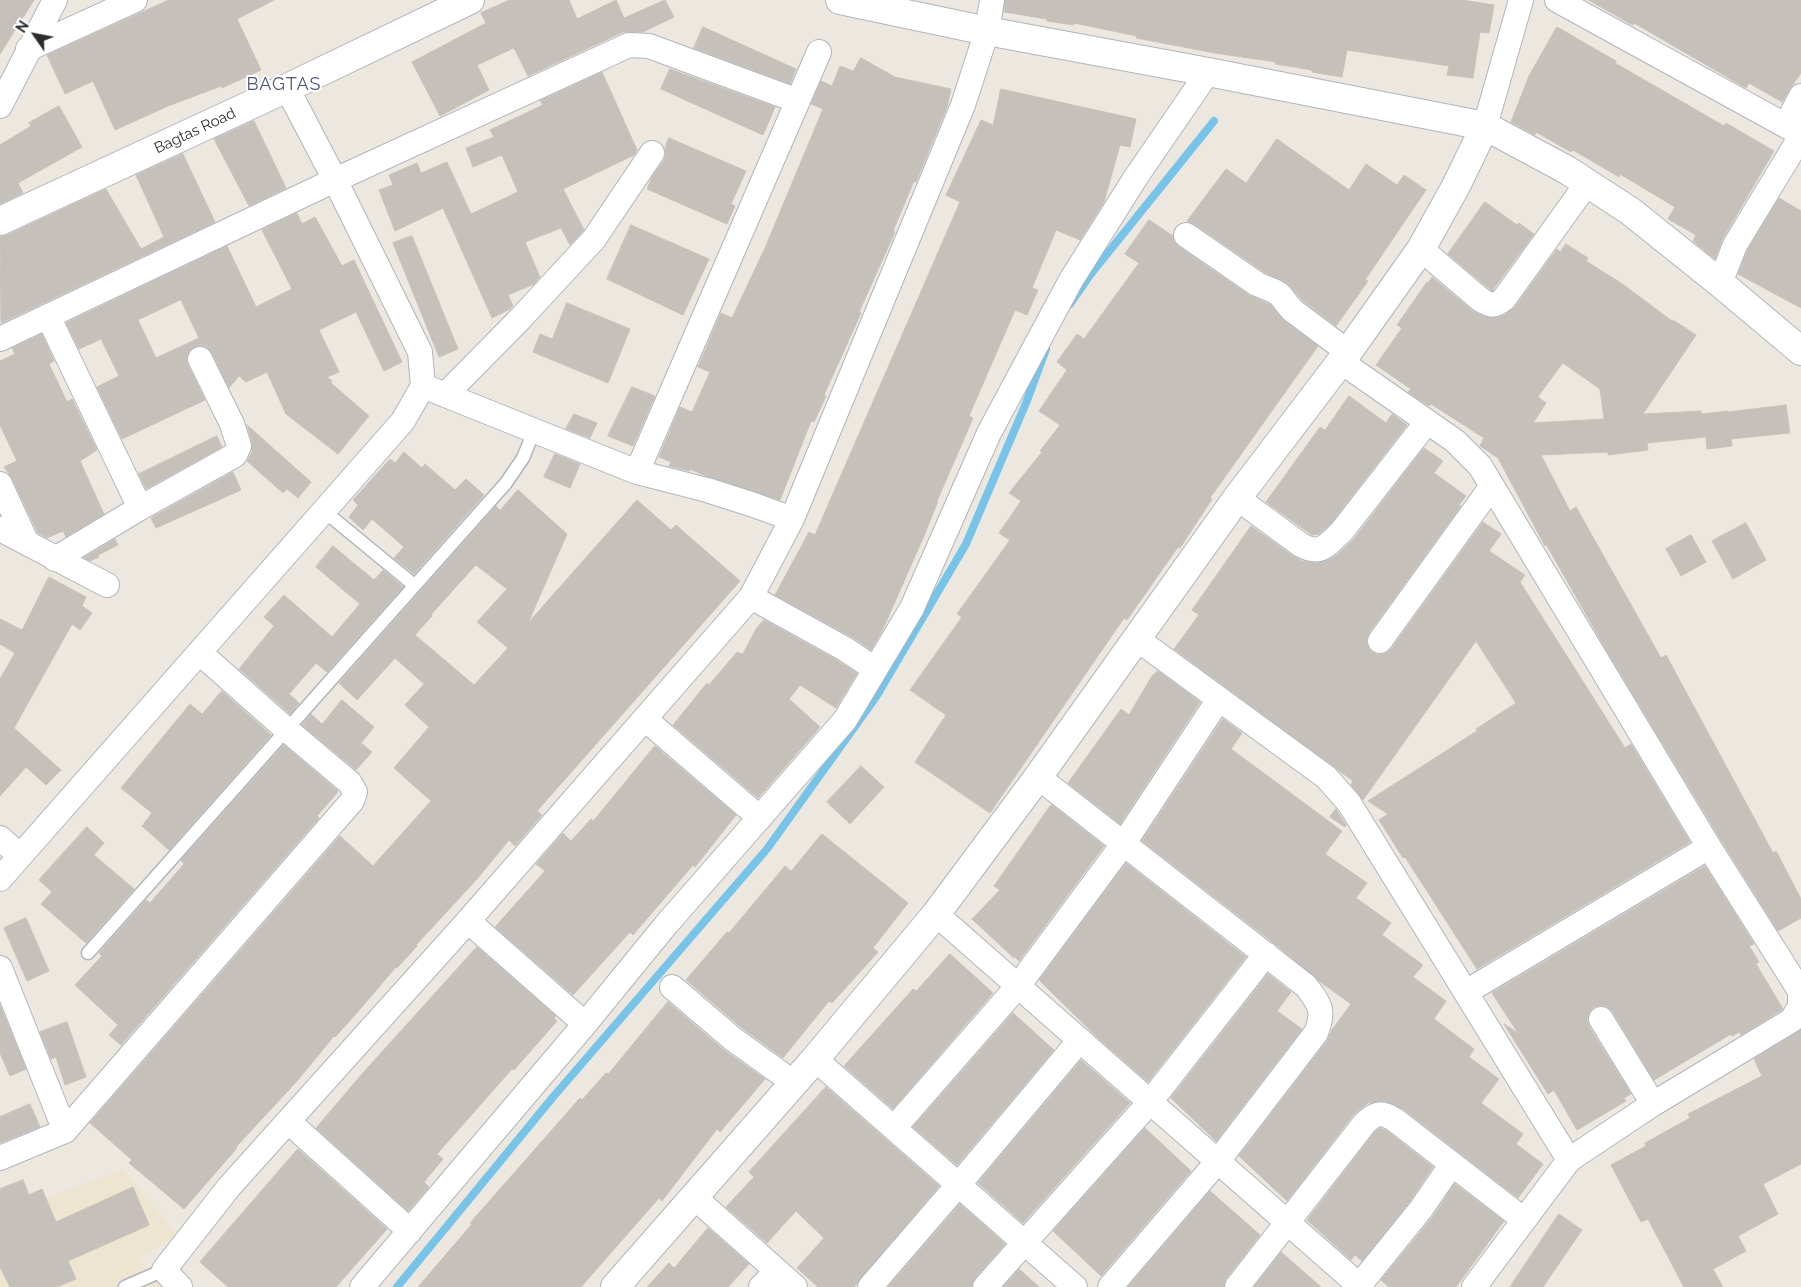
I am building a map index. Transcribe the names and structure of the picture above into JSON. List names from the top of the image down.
{
  "streets": {
    "street": ["Bagtas Road"]
  },
  "districts": ["BAGTAS"],
  "north": "top left"
}
